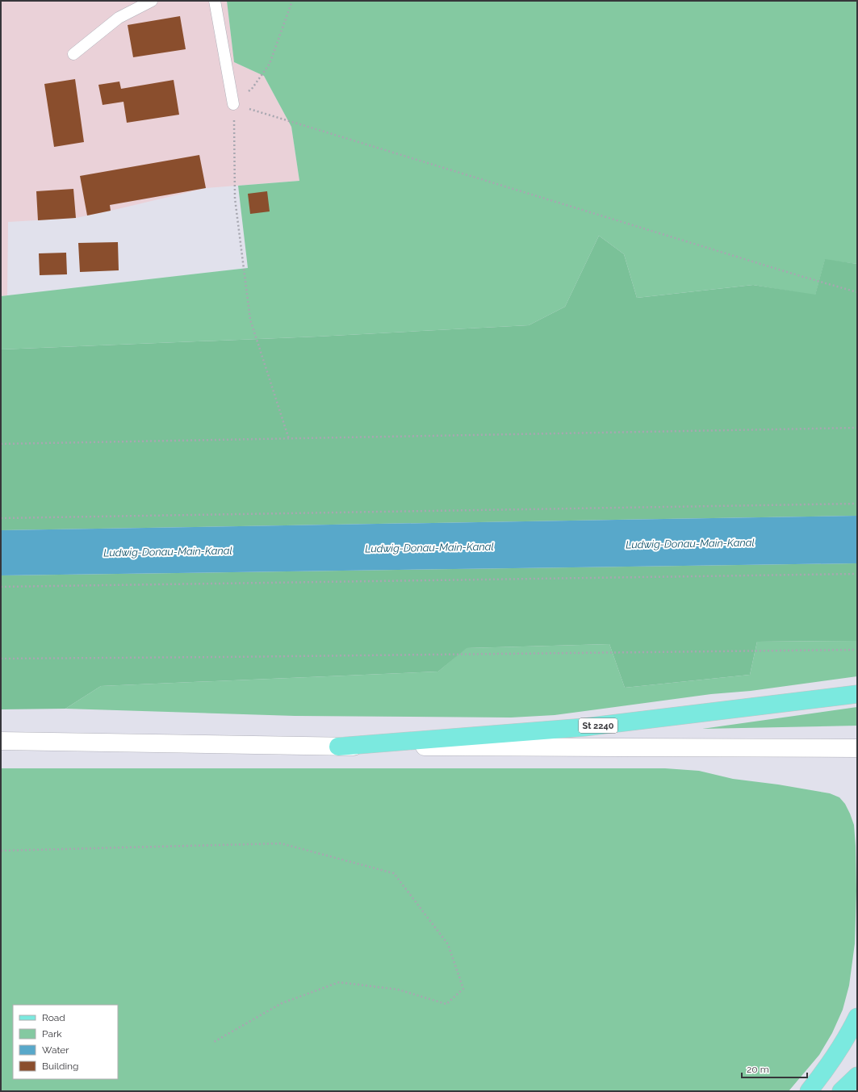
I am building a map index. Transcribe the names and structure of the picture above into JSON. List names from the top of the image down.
{
  "streets": {
    "main road": ["St 2240"]
  },
  "water": ["Ludwig-Donau-Main-Kanal"],
  "legend": [
    "Road",
    "Park",
    "Water",
    "Building"
  ],
  "scale_bar": "20 m"
}
